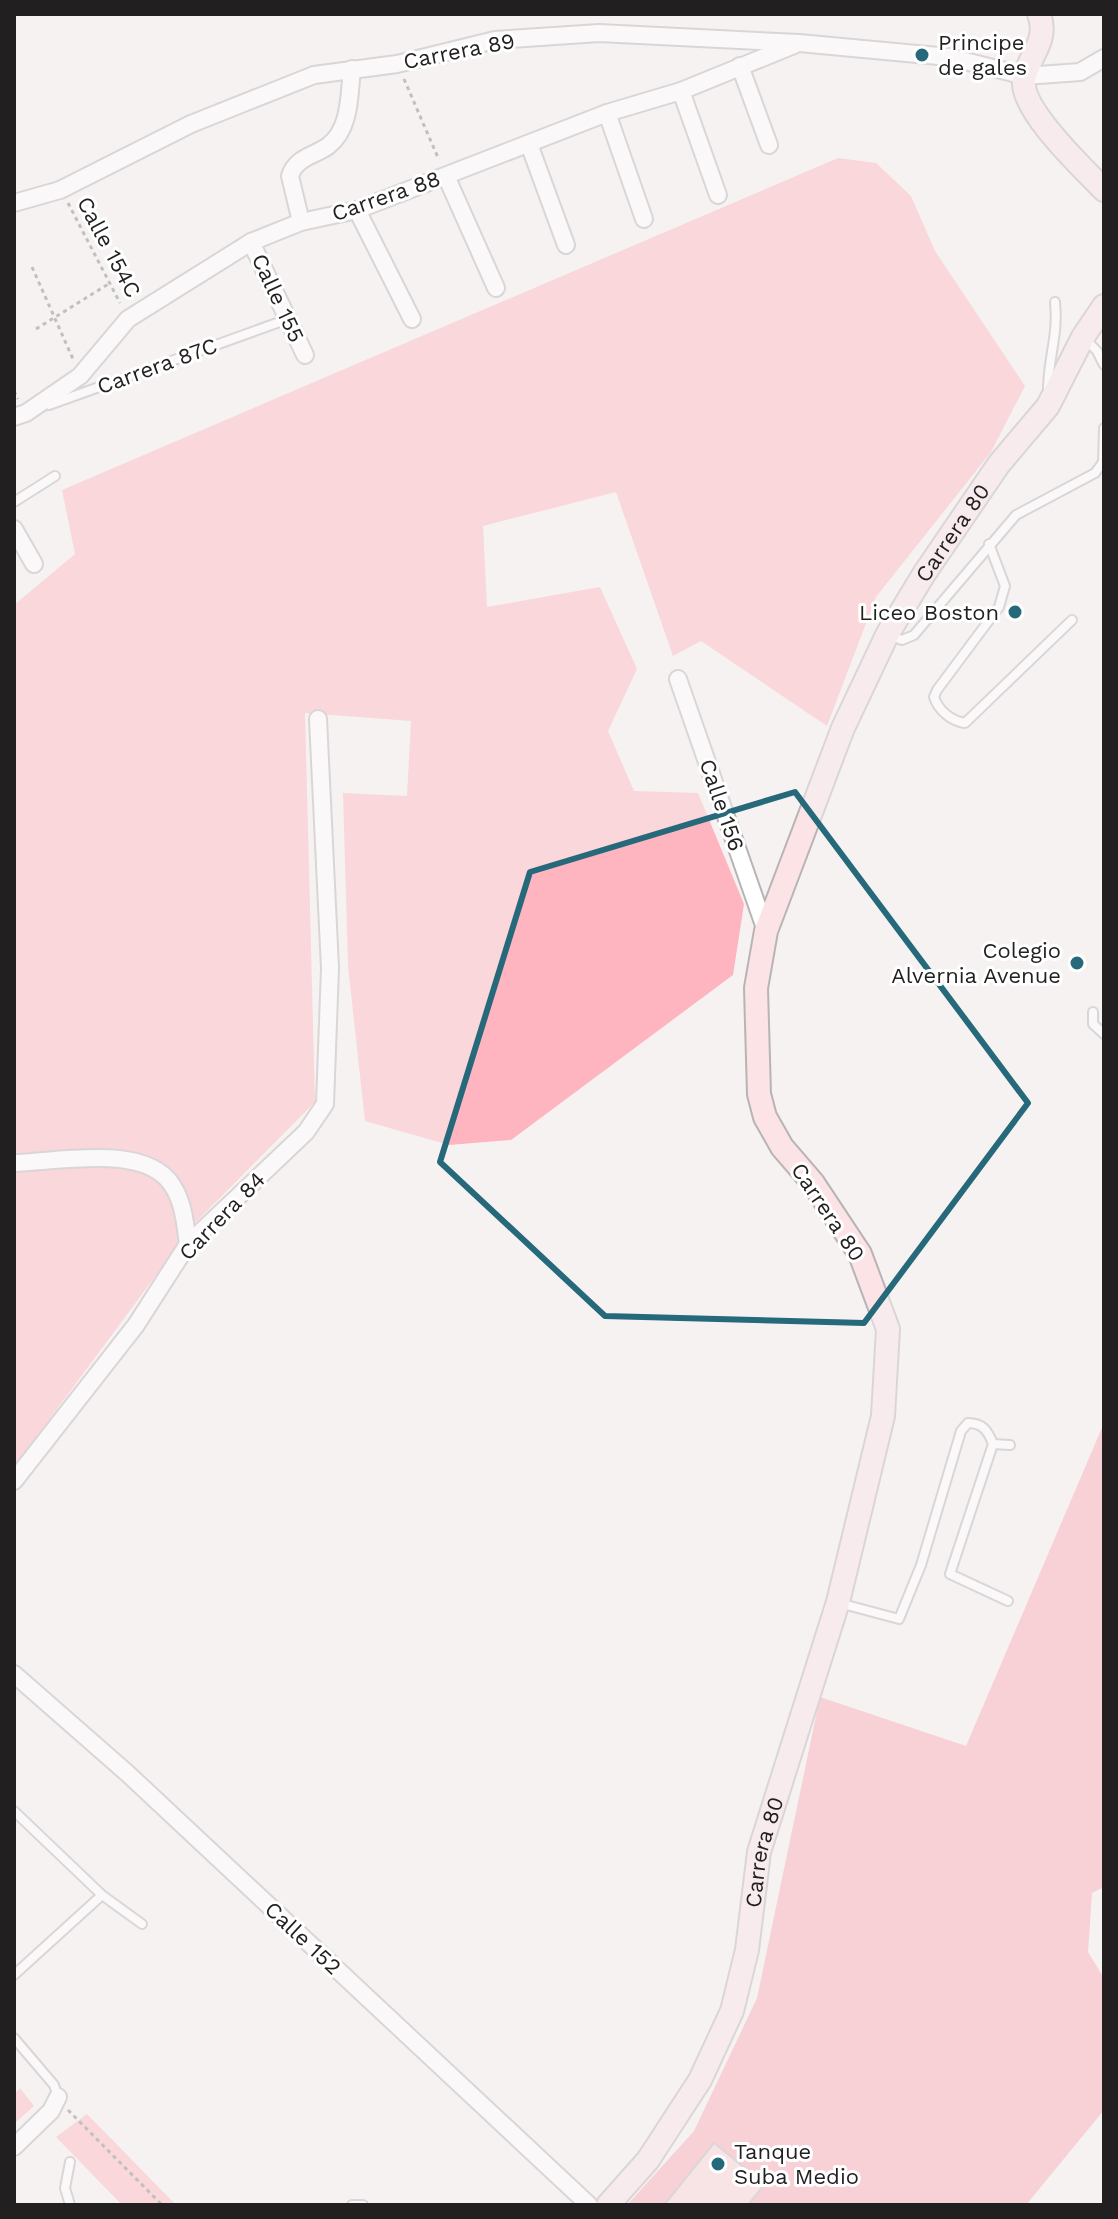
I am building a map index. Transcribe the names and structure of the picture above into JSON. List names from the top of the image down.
{
  "streets": {
    "street": [
      "Carrera 89",
      "Carrera 88",
      "Calle 155",
      "Carrera 80",
      "Calle 156",
      "Carrera 84",
      "Calle 152"
    ],
    "lane": ["Carrera 87C"],
    "path": ["Calle 154C"]
  },
  "crossings": [
    ["Carrera 89", "Carrera 88"],
    ["Carrera 89", "Calle 154C"],
    ["Carrera 88", "Calle 154C"],
    ["Carrera 88", "Calle 155"],
    ["Carrera 88", "Carrera 87C"],
    ["Calle 155", "Carrera 87C"],
    ["Carrera 80", "Calle 156"]
  ],
  "places": [
    "Principe de gales",
    "Liceo Boston",
    "Colegio Alvernia Avenue",
    "Tanque Suba Medio"
  ]
}
